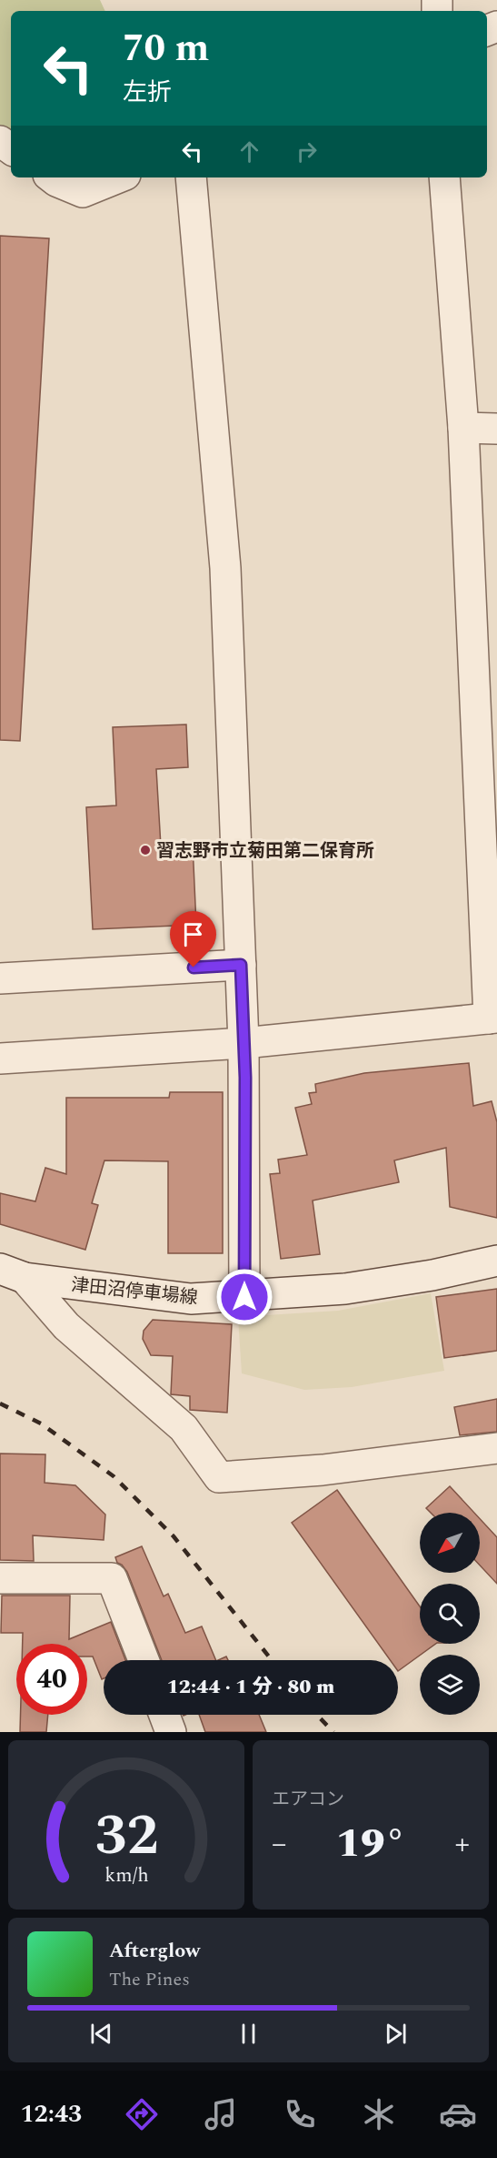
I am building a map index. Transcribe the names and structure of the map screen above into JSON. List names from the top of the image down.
{
  "streets": {
    "street": ["津田沼停車場線"]
  },
  "places": ["習志野市立菊田第二保育所"],
  "north": "bottom left",
  "page": {
    "turn": ["70 m", "左折"],
    "limit": "40",
    "trip": "12:44 · 1 分 · 80 m",
    "tile": "エアコン",
    "heat": ["−", "19°", "+"],
    "song": ["Afterglow", "The Pines"],
    "tabs": "12:43",
    "gauge": ["32", "km/h"]
  }
}
